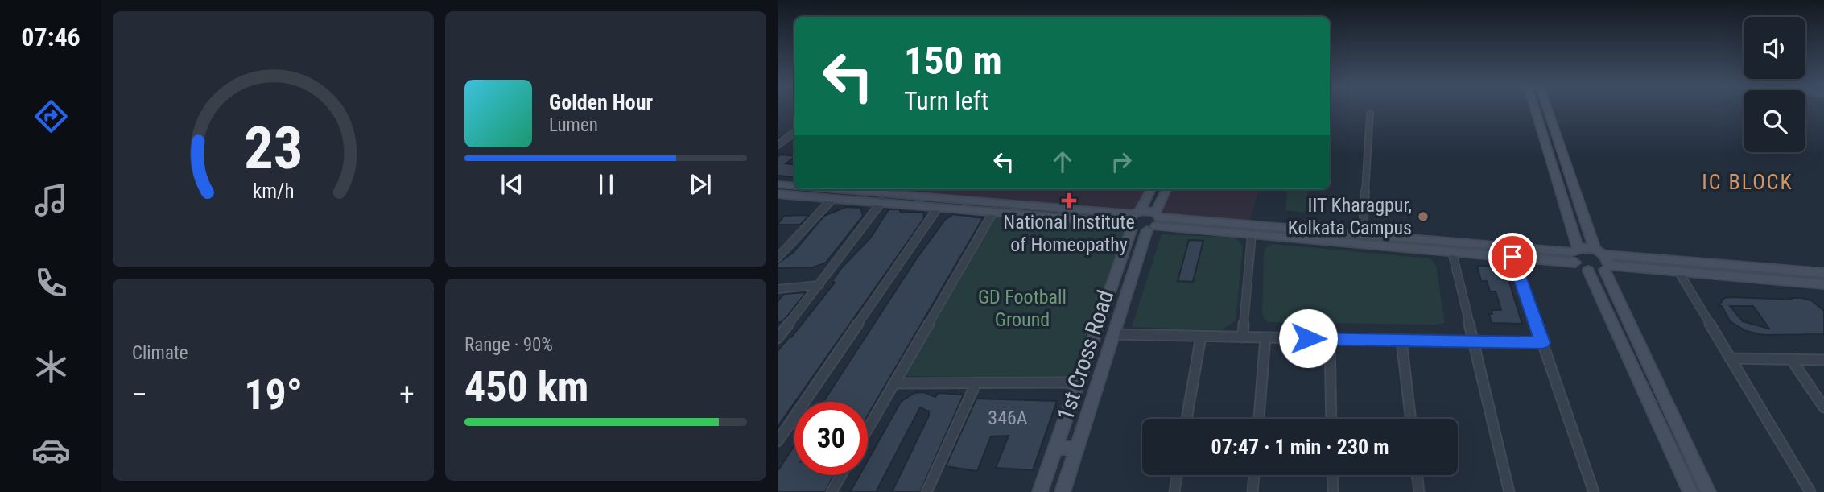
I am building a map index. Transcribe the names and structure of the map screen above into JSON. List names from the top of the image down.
{
  "streets": {
    "street": ["1st Cross Road"]
  },
  "districts": ["IC BLOCK"],
  "parks": ["GD Football Ground"],
  "places": {
    "health": ["National Institute of Homeopathy"],
    "other": ["IIT Kharagpur, Kolkata Campus"]
  },
  "house_numbers": ["346A"],
  "page": {
    "tabs": "07:46",
    "turn": ["150 m", "Turn left"],
    "song": ["Golden Hour", "Lumen"],
    "tile": [
      "Climate",
      ["Range · 90%", "450 km"]
    ],
    "heat": ["−", "19°", "+"],
    "limit": "30",
    "trip": "07:47 · 1 min · 230 m",
    "gauge": ["23", "km/h"]
  }
}
